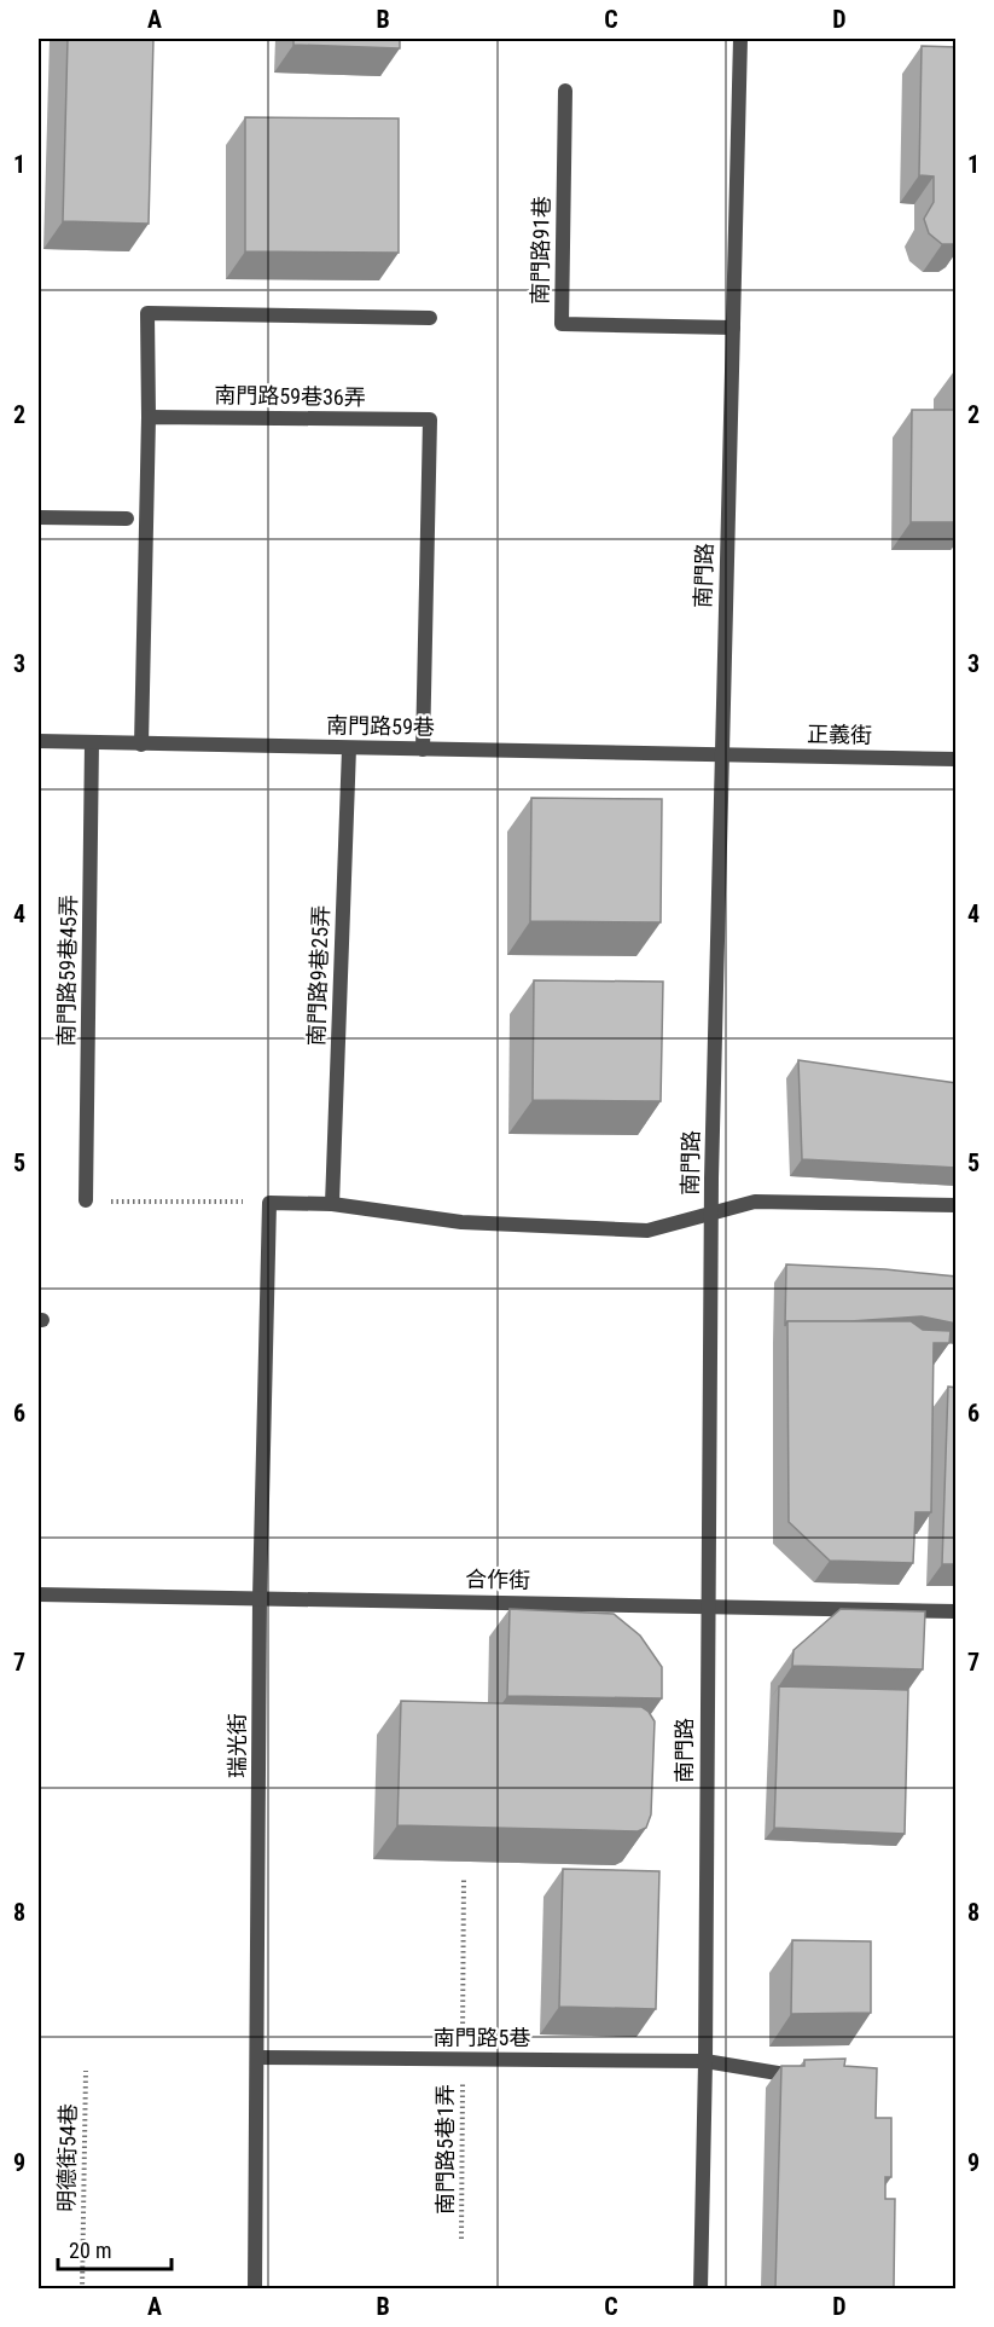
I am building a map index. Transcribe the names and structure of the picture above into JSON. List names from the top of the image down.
{
  "streets": {
    "street": [
      "南門路91巷",
      "南門路59巷36弄",
      "南門路",
      "南門路59巷",
      "正義街",
      "南門路59巷45弄",
      "南門路9巷25弄",
      "合作街",
      "瑞光街",
      "南門路5巷"
    ],
    "path": ["南門路5巷1弄", "明德街54巷"]
  },
  "crossings": [
    ["南門路91巷", "南門路"],
    ["南門路59巷36弄", "南門路59巷"],
    ["南門路", "南門路59巷"],
    ["南門路", "正義街"],
    ["南門路", "合作街"],
    ["南門路", "南門路5巷"],
    ["南門路59巷", "正義街"],
    ["南門路59巷", "南門路59巷45弄"],
    ["南門路59巷", "南門路9巷25弄"],
    ["合作街", "瑞光街"],
    ["瑞光街", "南門路5巷"],
    ["南門路5巷", "南門路5巷1弄"]
  ],
  "scale_bar": "20 m",
  "grid": {
    "columns": [
      "A",
      "B",
      "C",
      "D"
    ],
    "rows": [
      "1",
      "2",
      "3",
      "4",
      "5",
      "6",
      "7",
      "8",
      "9"
    ]
  }
}
